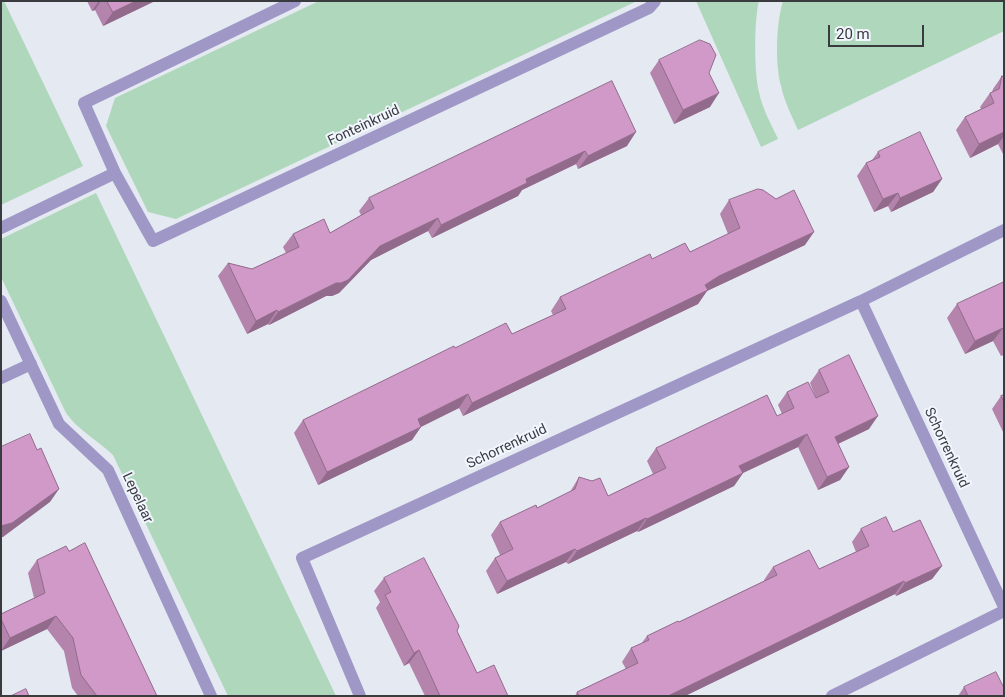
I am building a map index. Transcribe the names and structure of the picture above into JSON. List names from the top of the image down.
{
  "streets": {
    "street": ["Fonteinkruid", "Schorrenkruid", "Lepelaar"]
  },
  "scale_bar": "20 m"
}
